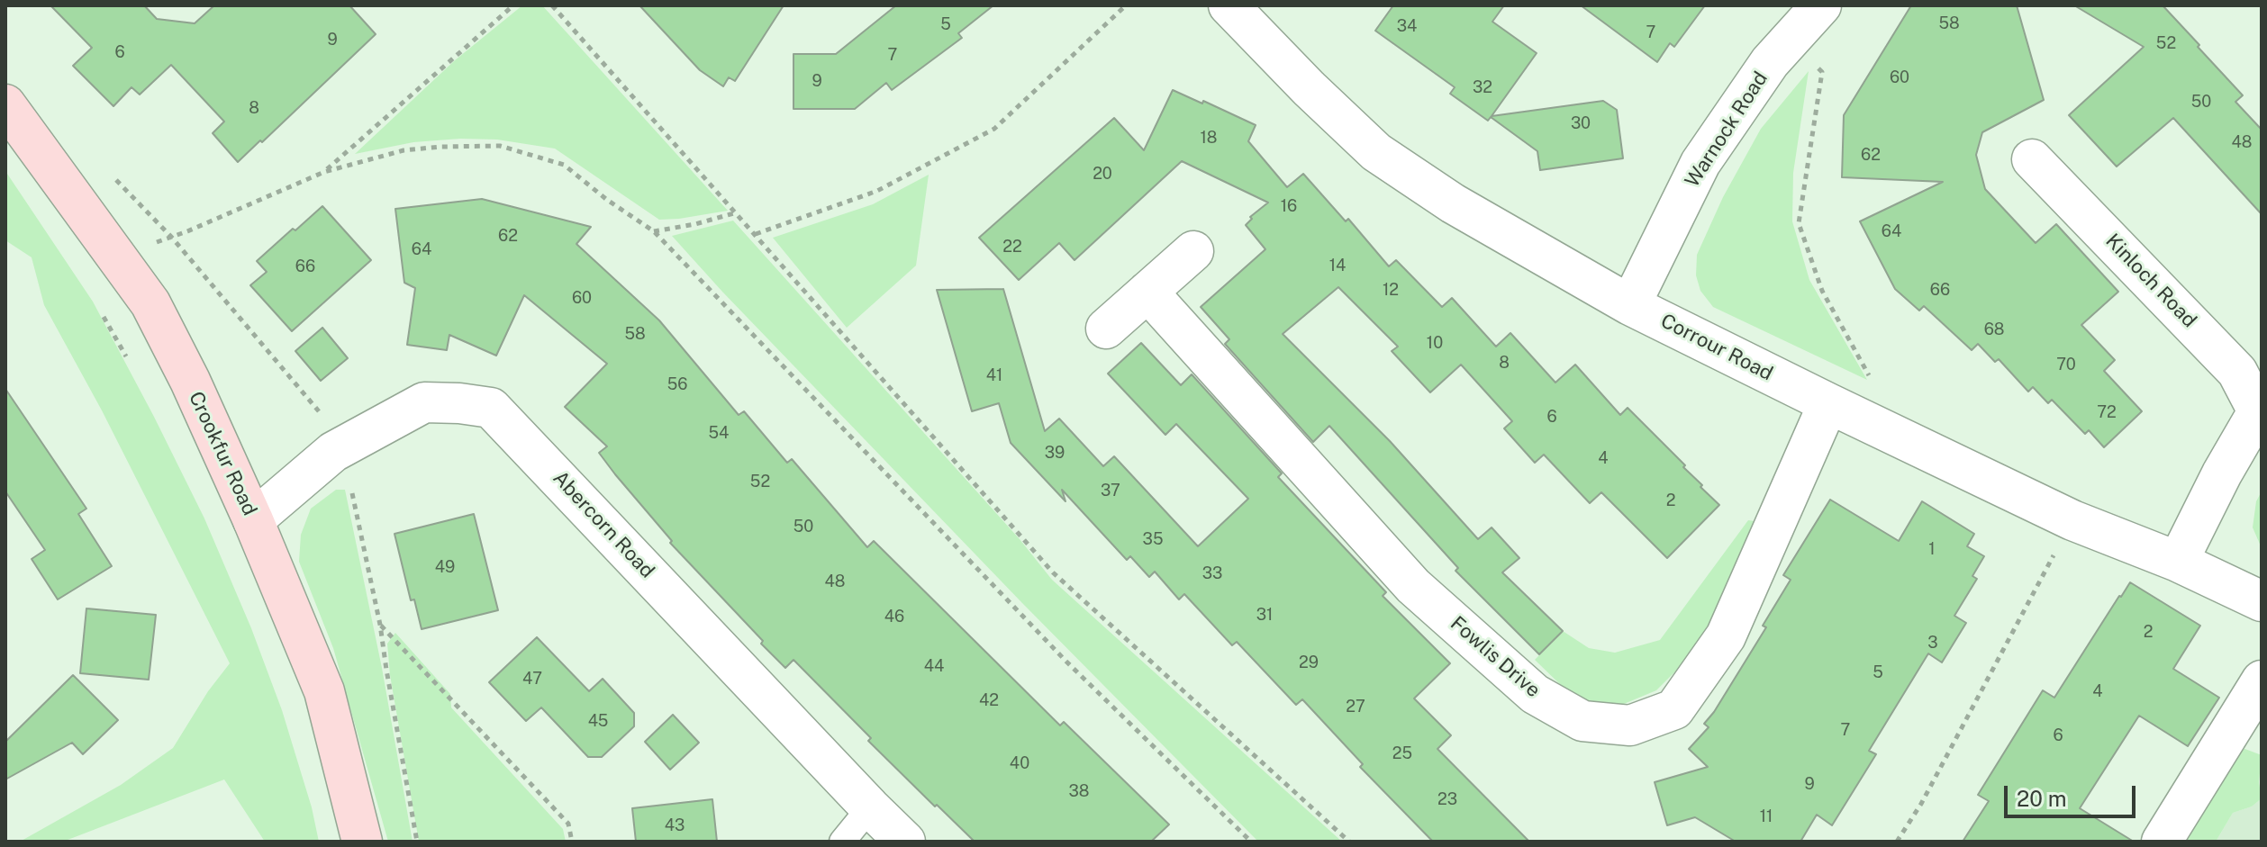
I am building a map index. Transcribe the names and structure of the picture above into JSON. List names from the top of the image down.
{
  "streets": {
    "street": [
      "Warnock Road",
      "Kinloch Road",
      "Corrour Road",
      "Crookfur Road",
      "Abercorn Road",
      "Fowlis Drive"
    ]
  },
  "crossings": [
    ["Warnock Road", "Corrour Road"],
    ["Kinloch Road", "Corrour Road"],
    ["Corrour Road", "Fowlis Drive"],
    ["Crookfur Road", "Abercorn Road"]
  ],
  "house_numbers": [
    "58",
    "5",
    "34",
    "7",
    "9",
    "52",
    "6",
    "7",
    "60",
    "9",
    "32",
    "50",
    "8",
    "30",
    "18",
    "48",
    "62",
    "20",
    "16",
    "64",
    "62",
    "22",
    "64",
    "14",
    "66",
    "12",
    "66",
    "60",
    "68",
    "58",
    "10",
    "8",
    "70",
    "41",
    "56",
    "72",
    "6",
    "54",
    "39",
    "4",
    "52",
    "37",
    "2",
    "50",
    "35",
    "1",
    "49",
    "33",
    "48",
    "31",
    "46",
    "2",
    "3",
    "29",
    "44",
    "5",
    "47",
    "4",
    "42",
    "27",
    "45",
    "7",
    "6",
    "25",
    "40",
    "9",
    "38",
    "23",
    "11",
    "43"
  ],
  "scale_bar": "20 m"
}
